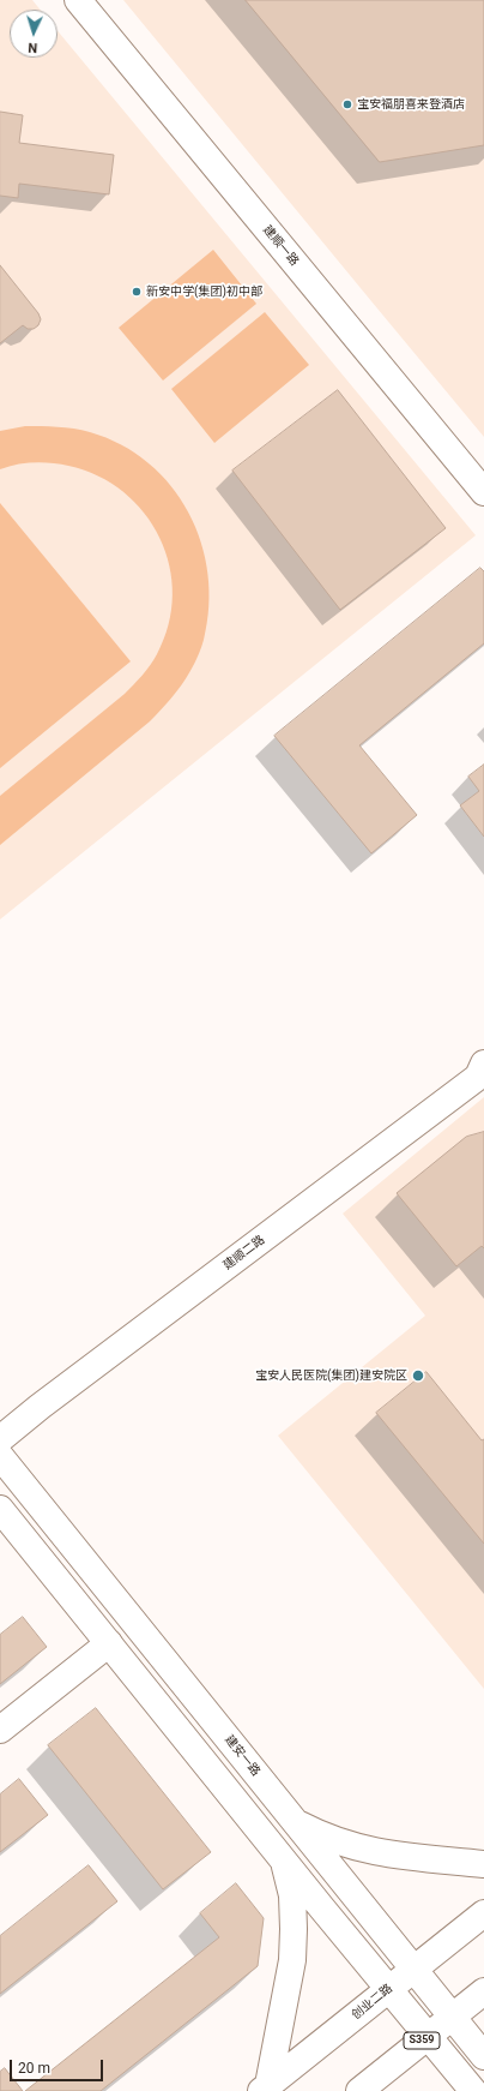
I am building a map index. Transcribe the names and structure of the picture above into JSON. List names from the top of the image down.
{
  "streets": {
    "main road": [
      "建顺一路",
      "建顺二路",
      "建安一路",
      "创业二路",
      "S359"
    ]
  },
  "crossings": [
    ["建安一路", "创业二路"],
    ["建安一路", "S359"]
  ],
  "places": ["宝安福朋喜来登酒店", "新安中学(集团)初中部", "宝安人民医院(集团)建安院区"],
  "scale_bar": "20 m",
  "north": "bottom"
}
